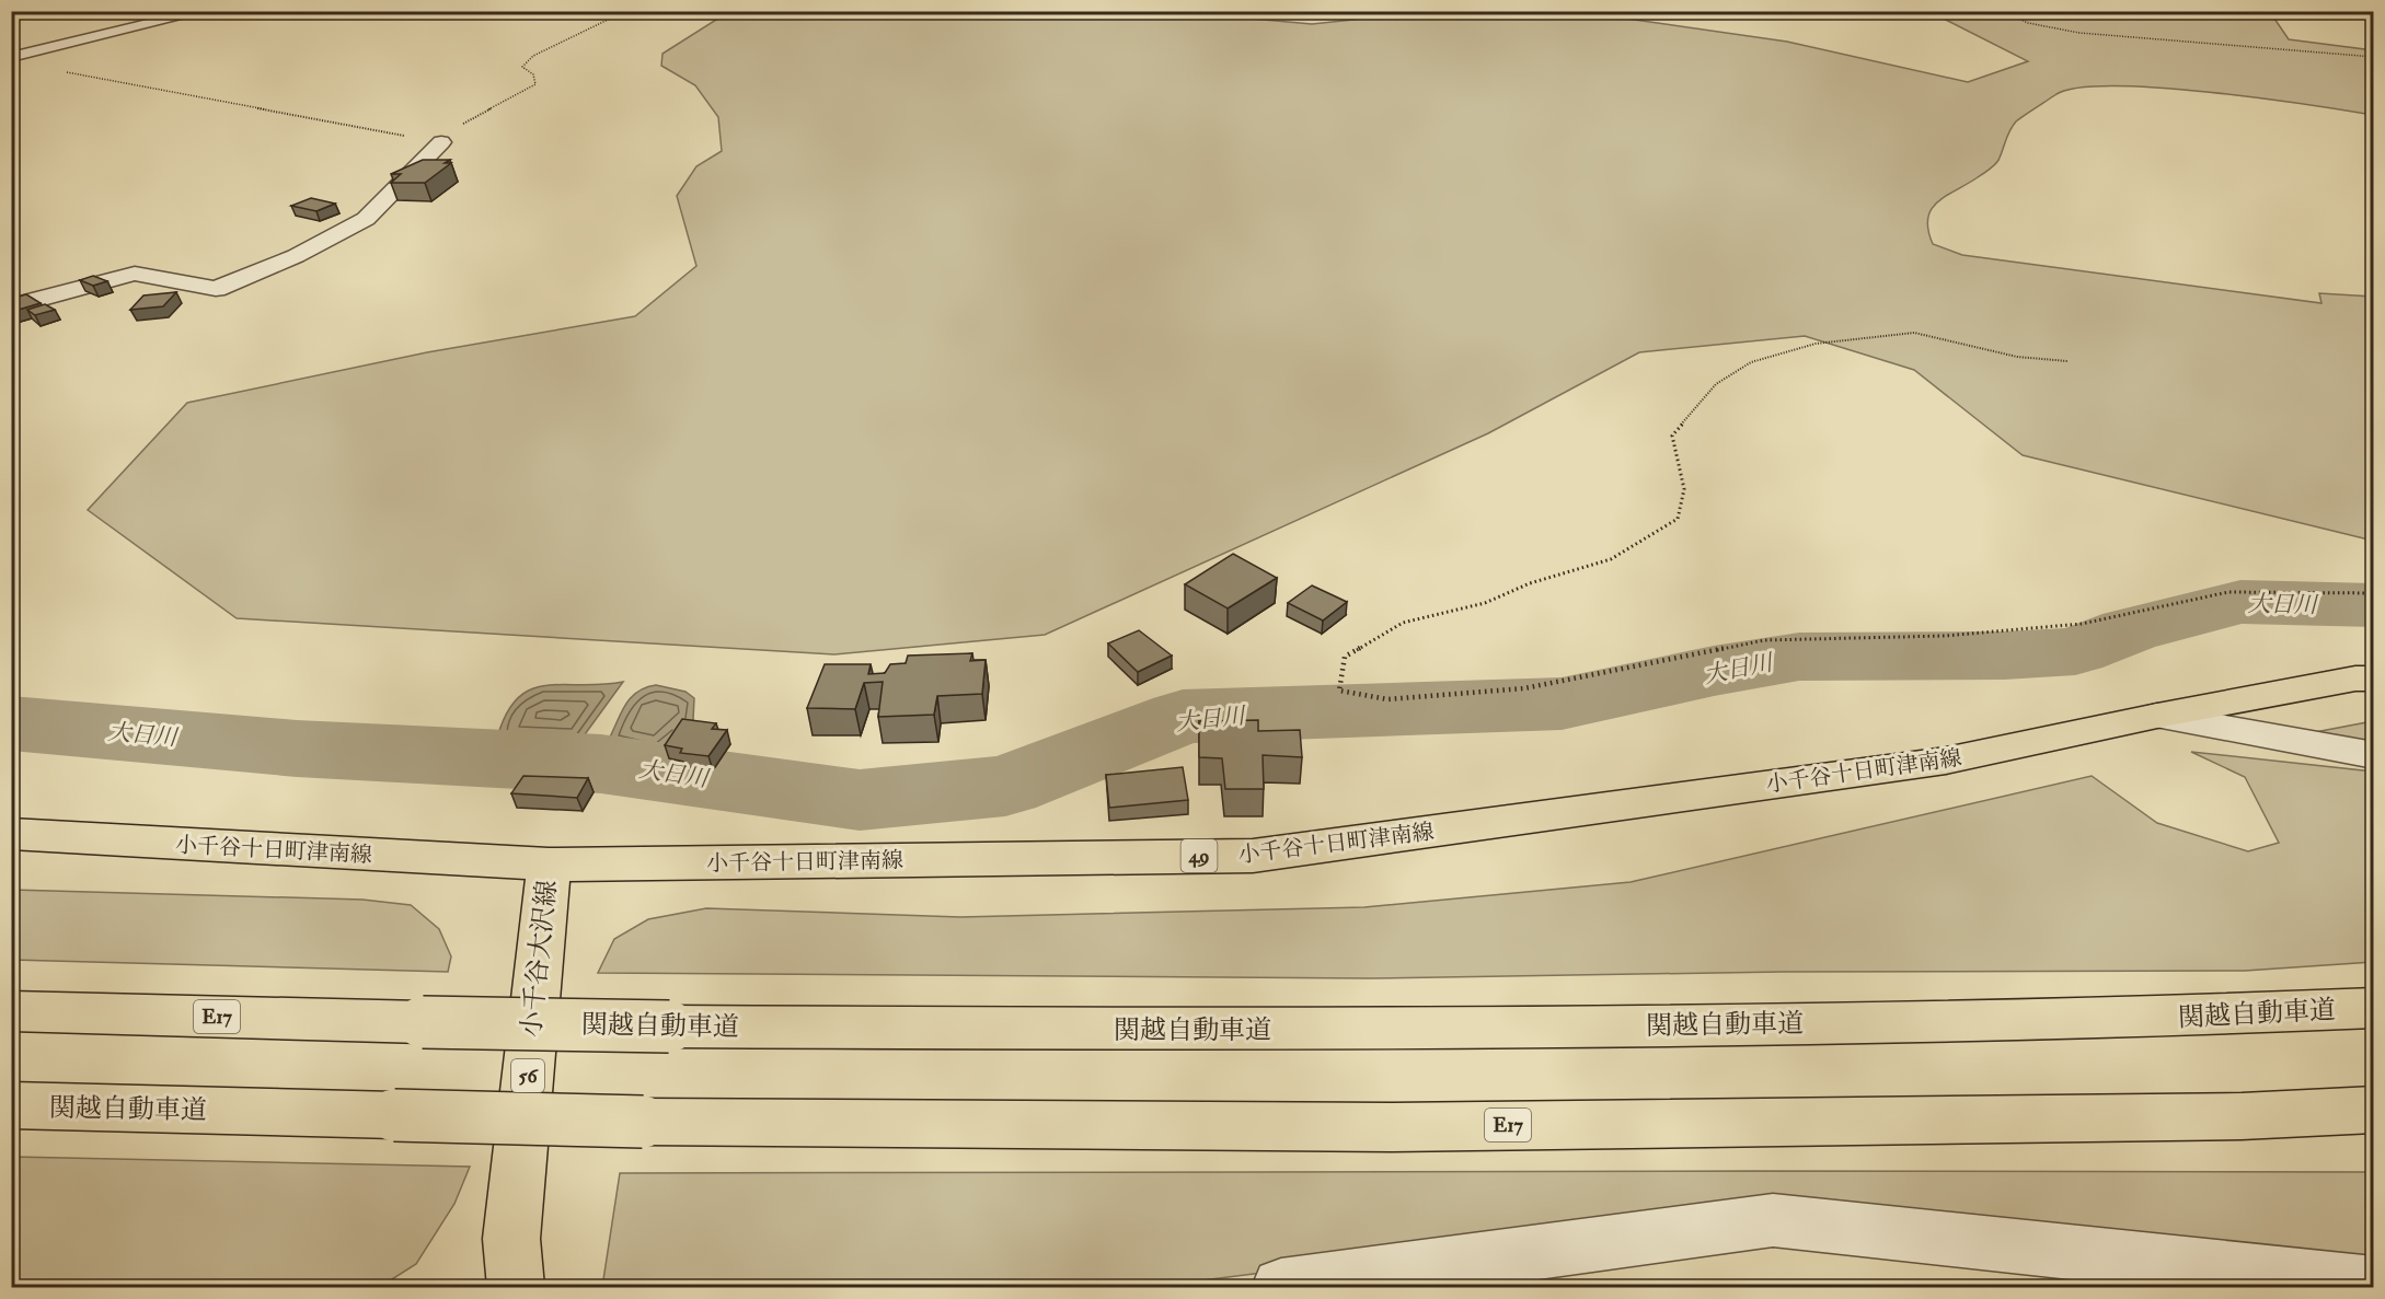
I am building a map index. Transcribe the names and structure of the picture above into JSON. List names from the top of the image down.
{
  "streets": {
    "main road": [
      "小千谷十日町津南線",
      "49",
      "小千谷大沢線",
      "関越自動車道",
      "E17",
      "56"
    ]
  },
  "crossings": [
    ["小千谷十日町津南線", "小千谷大沢線"]
  ],
  "water": ["大日川"]
}
